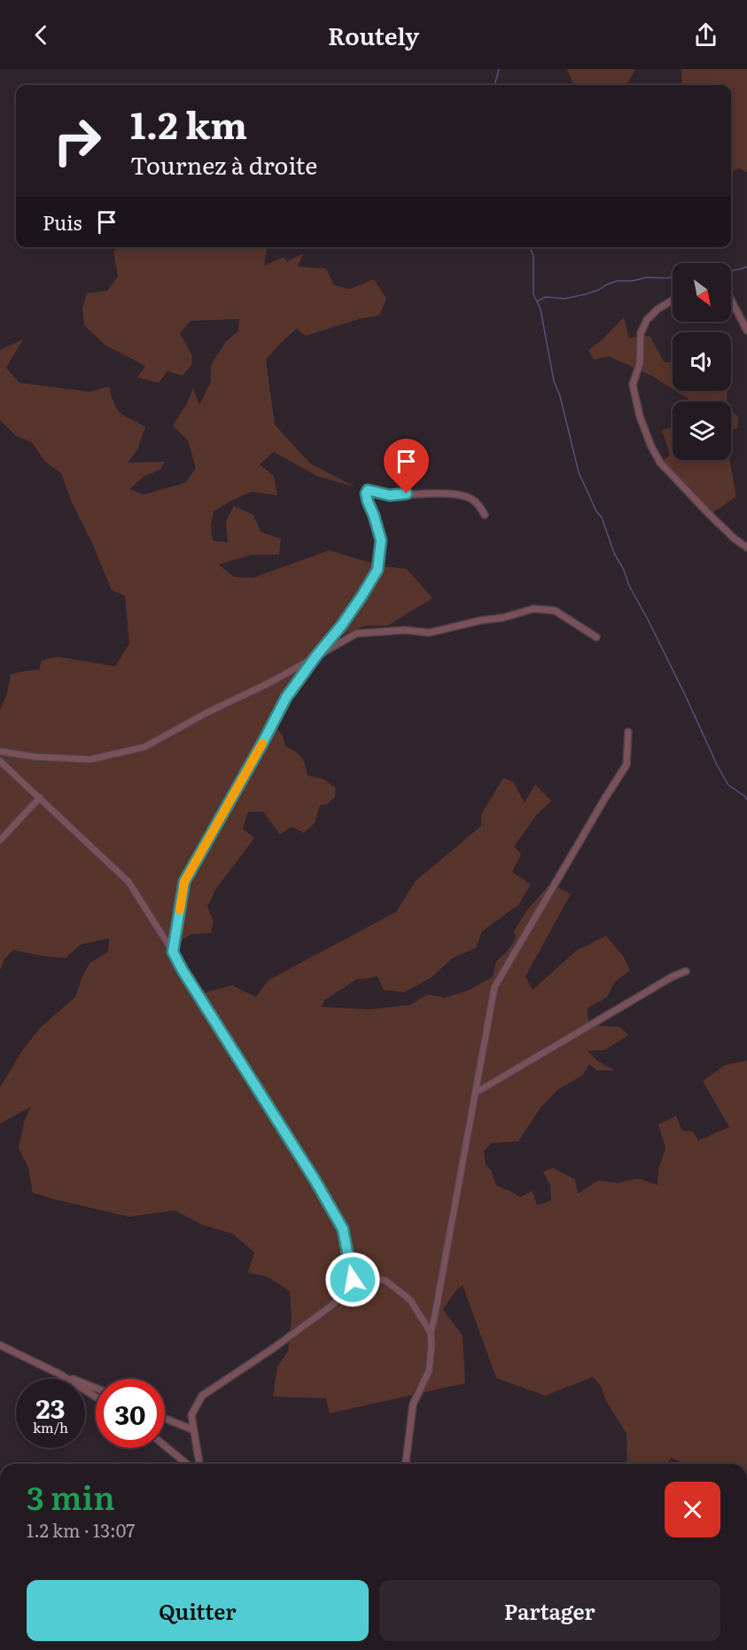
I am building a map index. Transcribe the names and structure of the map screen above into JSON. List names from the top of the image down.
{
  "north": "bottom right",
  "page": {
    "header": "Routely",
    "turn": ["1.2 km", "Tournez à droite"],
    "then": "Puis",
    "speed": "23 km/h",
    "limit": "30",
    "heading": ["3 min", "1.2 km · 13:07"],
    "buttons": ["Quitter", "Partager"]
  }
}
